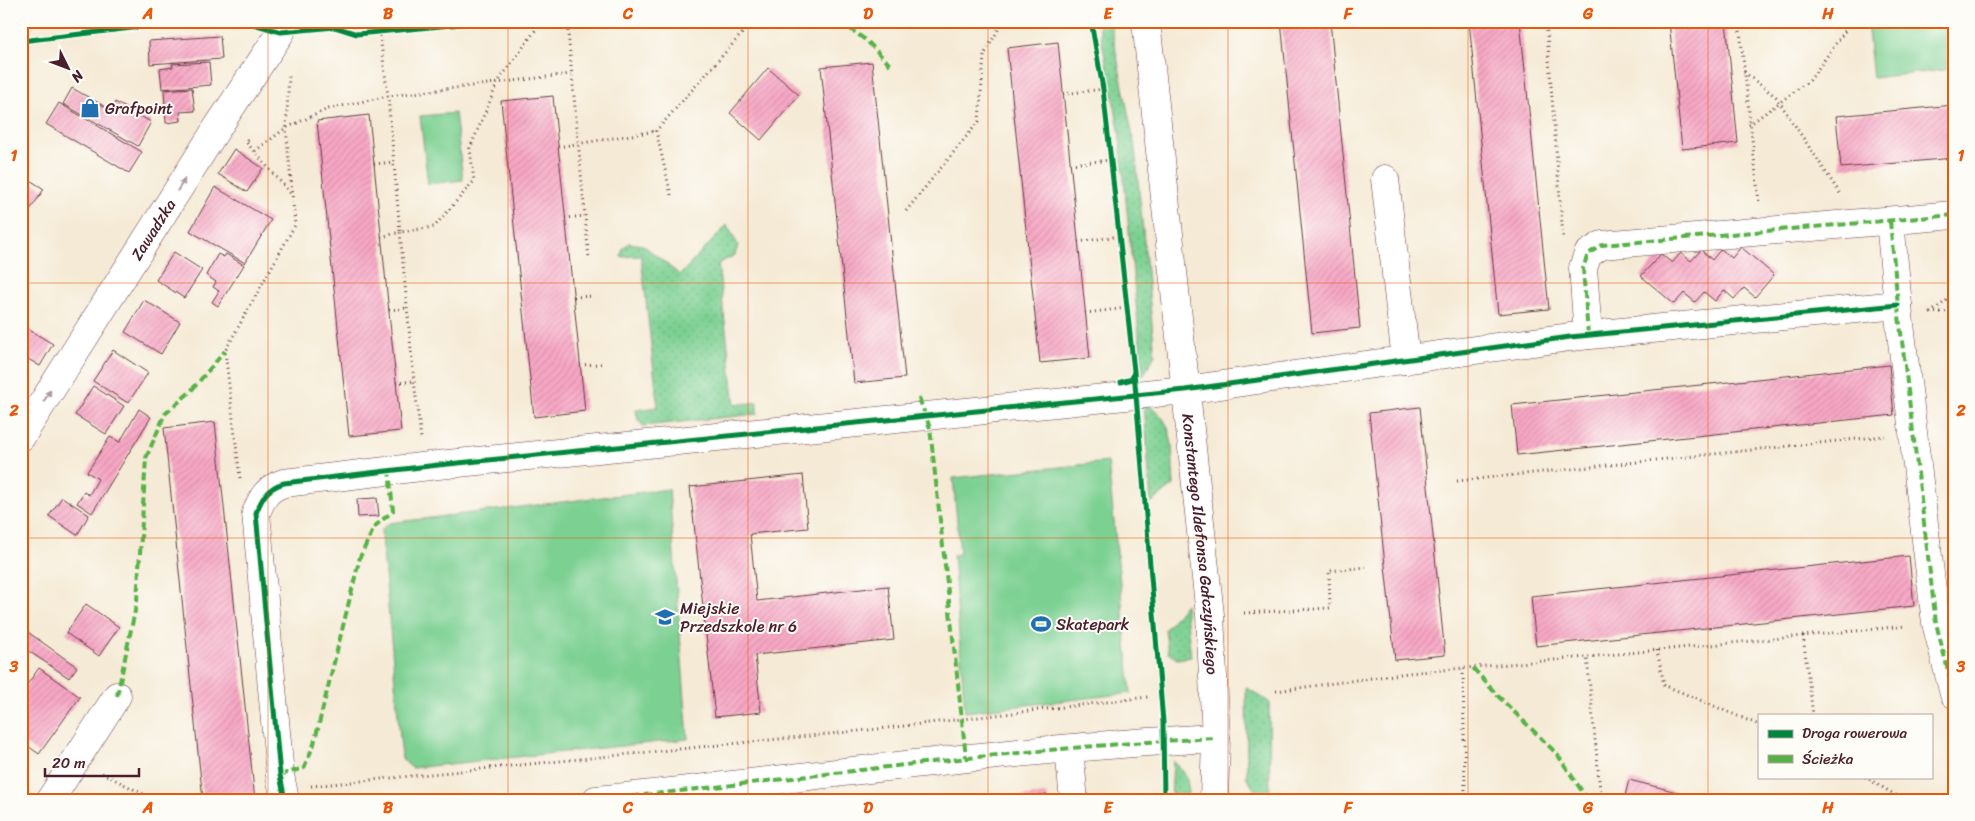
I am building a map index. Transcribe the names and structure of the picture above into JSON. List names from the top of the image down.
{
  "streets": {
    "street": ["Zawadzka", "Konstantego Ildefonsa Gałczyńskiego"]
  },
  "one_way": ["Zawadzka"],
  "places": {
    "shop": ["Grafpoint"],
    "school or university": ["Miejskie Przedszkole nr 6"],
    "sports": ["Skatepark"]
  },
  "legend": ["Droga rowerowa", "Ścieżka"],
  "scale_bar": "20 m",
  "north": "bottom right",
  "grid": {
    "columns": [
      "A",
      "B",
      "C",
      "D",
      "E",
      "F",
      "G",
      "H"
    ],
    "rows": ["1", "2", "3"]
  }
}
